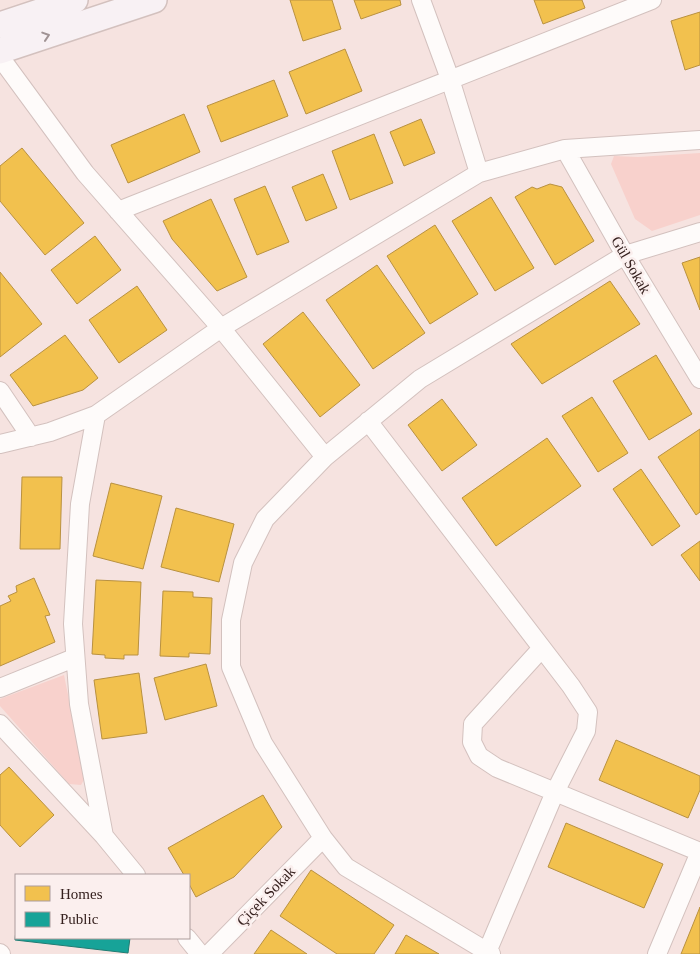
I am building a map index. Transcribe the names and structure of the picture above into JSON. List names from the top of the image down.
{
  "streets": {
    "street": ["Gül Sokak", "Çiçek Sokak"]
  },
  "legend": ["Homes", "Public"]
}
